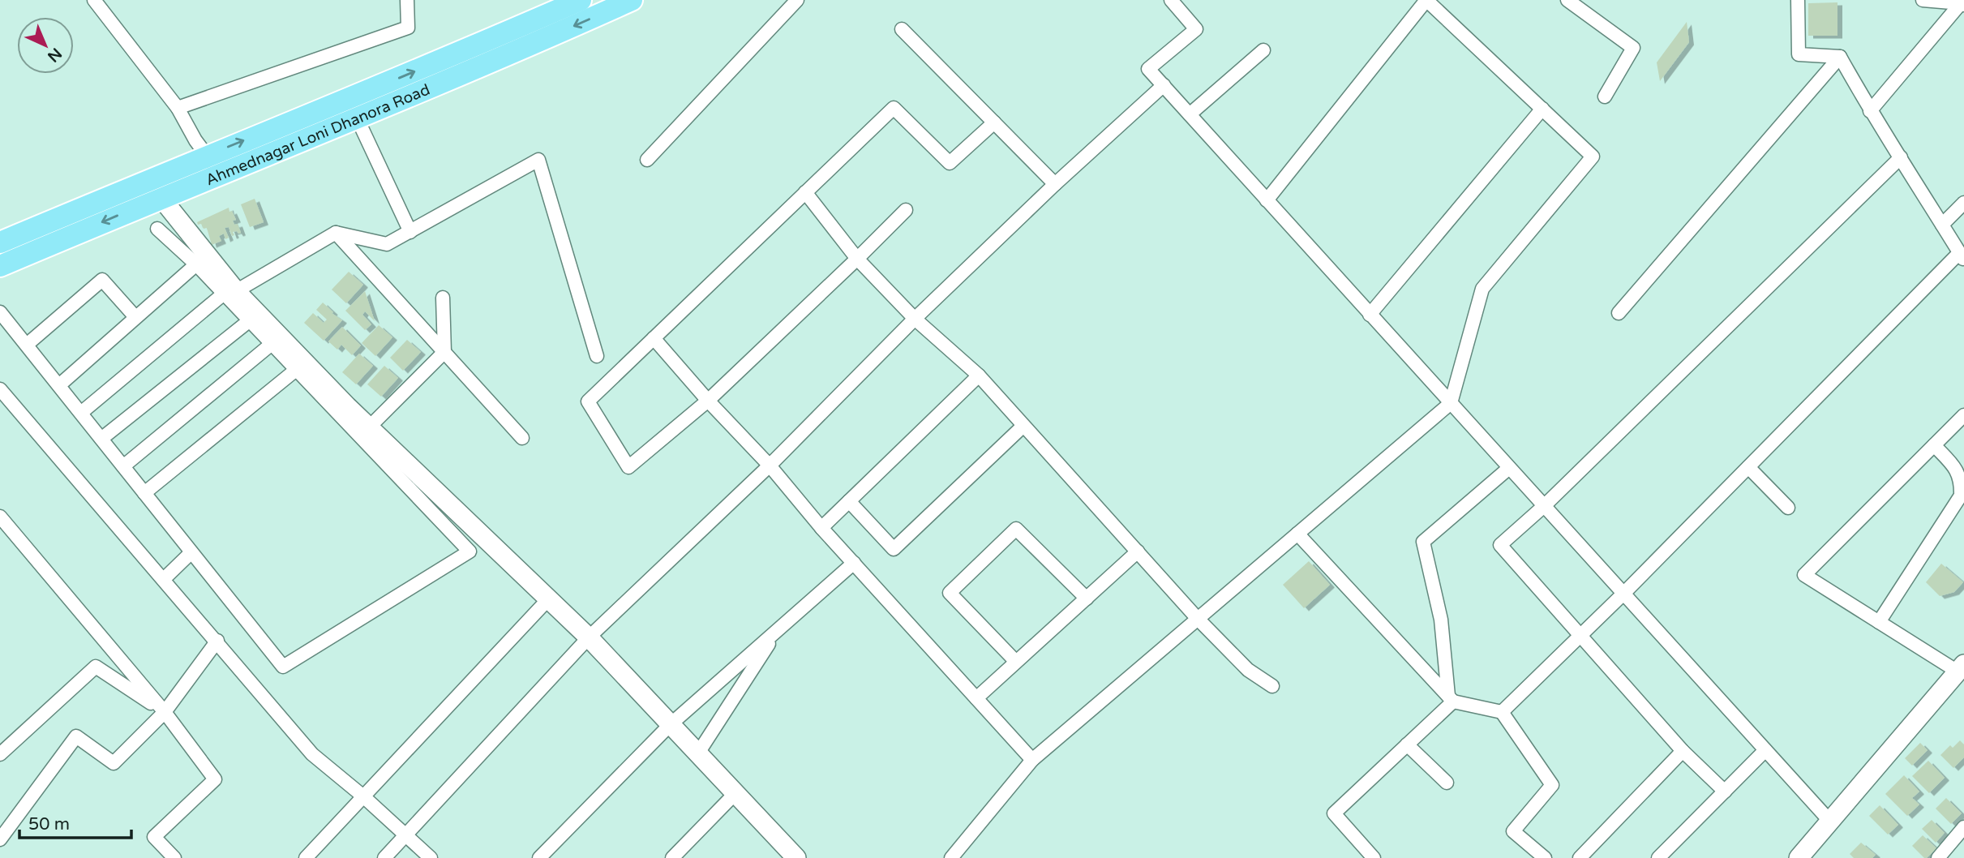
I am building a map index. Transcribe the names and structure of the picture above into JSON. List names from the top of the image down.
{
  "streets": {
    "main road": ["Ahmednagar Loni Dhanora Road"]
  },
  "scale_bar": "50 m",
  "north": "bottom right"
}
